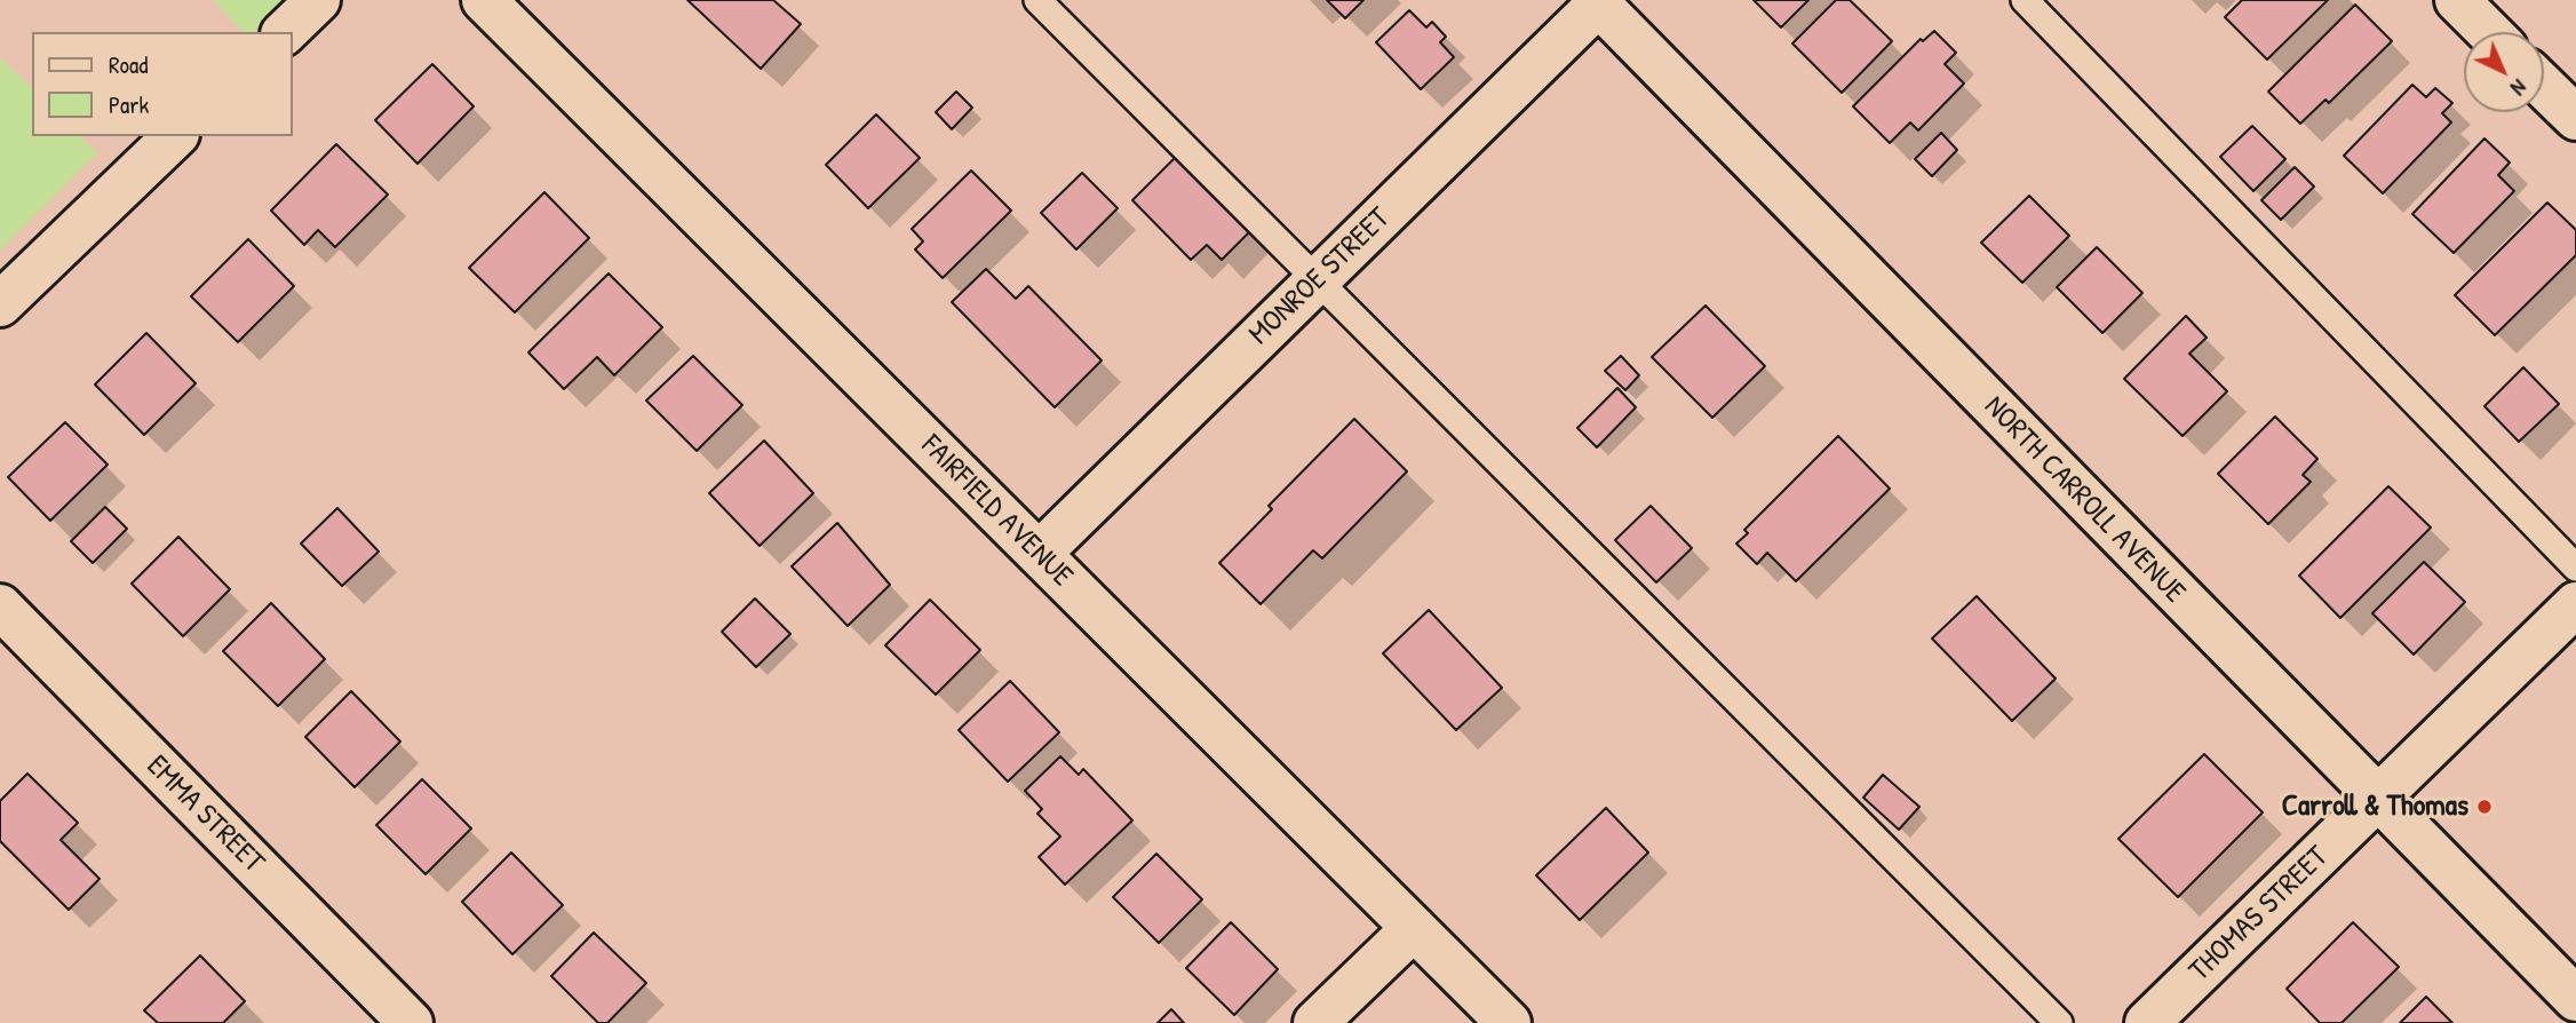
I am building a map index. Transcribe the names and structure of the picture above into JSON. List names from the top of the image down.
{
  "streets": {
    "street": [
      "MONROE STREET",
      "NORTH CARROLL AVENUE",
      "FAIRFIELD AVENUE",
      "EMMA STREET",
      "THOMAS STREET"
    ]
  },
  "crossings": [
    ["MONROE STREET", "NORTH CARROLL AVENUE"],
    ["MONROE STREET", "FAIRFIELD AVENUE"],
    ["NORTH CARROLL AVENUE", "THOMAS STREET"]
  ],
  "places": ["Carroll & Thomas"],
  "legend": ["Road", "Park"],
  "north": "bottom right"
}
